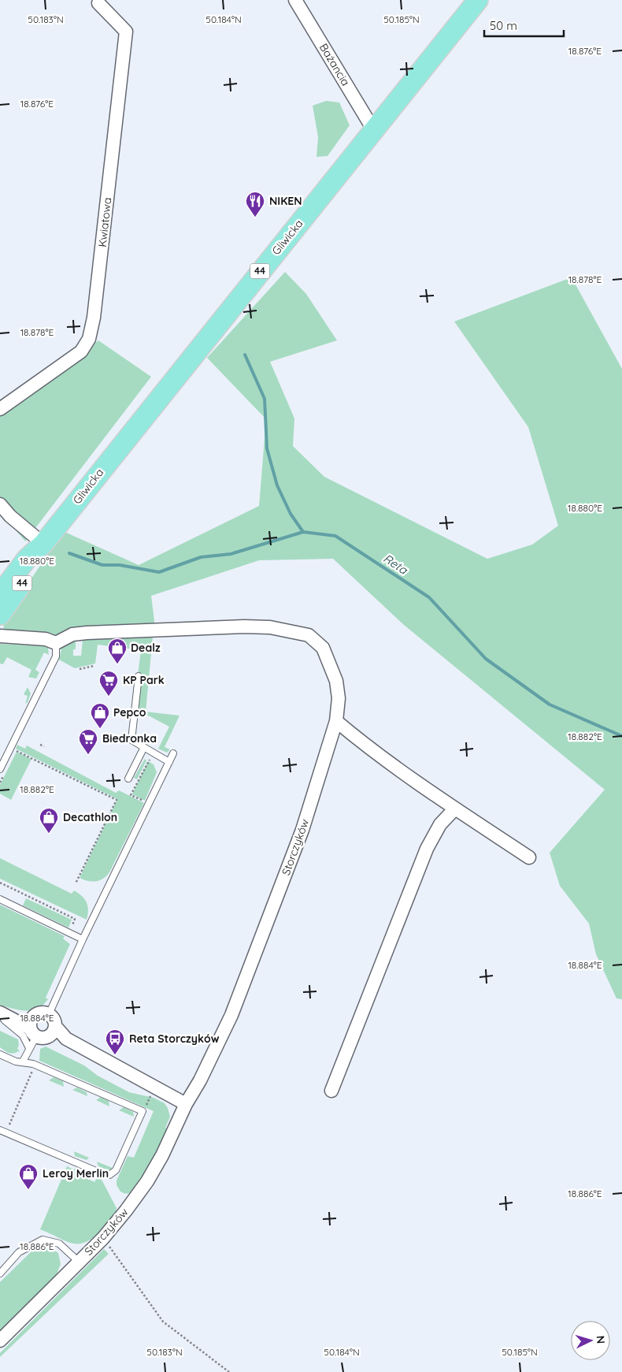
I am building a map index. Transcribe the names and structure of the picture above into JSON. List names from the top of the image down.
{
  "streets": {
    "main road": ["Gliwicka", "44"],
    "street": ["Bażancia", "Kwiatowa", "Storczyków"]
  },
  "crossings": [
    ["Bażancia", "Gliwicka"]
  ],
  "water": ["Reta"],
  "places": {
    "restaurant": ["NIKEN"],
    "shop": [
      "Dealz",
      "Pepco",
      "Decathlon",
      "Leroy Merlin"
    ],
    "supermarket": ["KP Park", "Biedronka"],
    "bus stop": ["Reta Storczyków"]
  },
  "scale_bar": "50 m",
  "north": "right",
  "coordinates": [
    "50.183°N",
    "50.184°N",
    "50.185°N",
    "18.876°E",
    "18.878°E",
    "18.880°E",
    "18.882°E",
    "18.884°E",
    "18.886°E"
  ]
}
